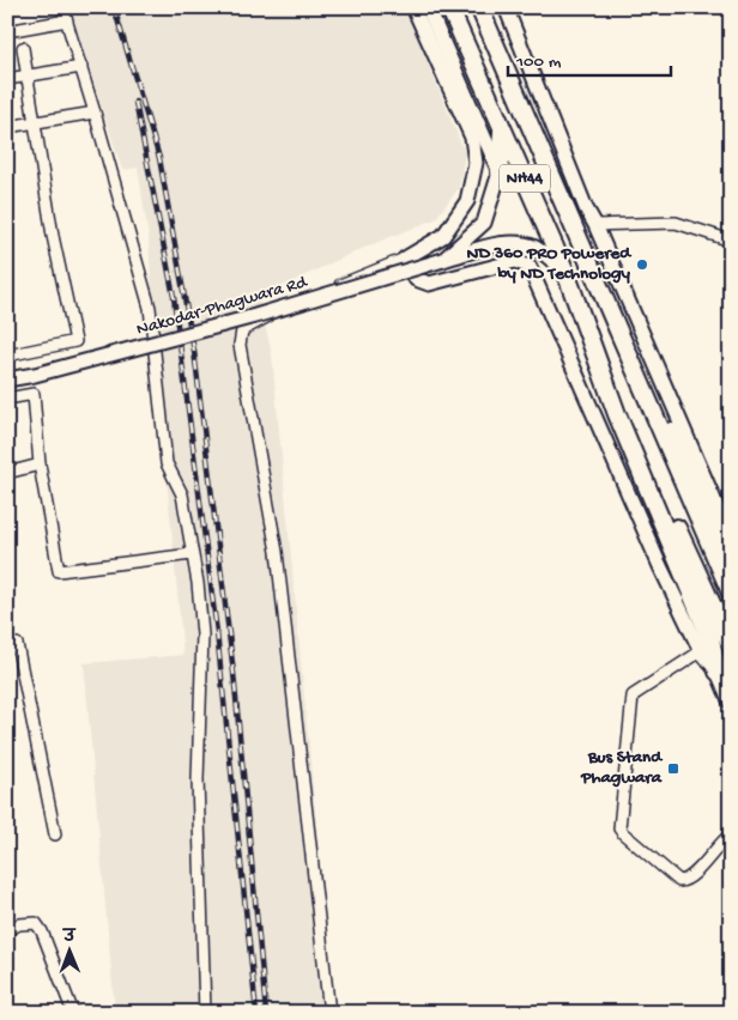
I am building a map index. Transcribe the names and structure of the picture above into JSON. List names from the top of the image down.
{
  "streets": {
    "highway": ["NH44"],
    "main road": ["Nakodar-Phagwara Rd"]
  },
  "crossings": [
    ["NH44", "Nakodar-Phagwara Rd"]
  ],
  "places": {
    "other": ["ND 360 PRO Powered by ND Technology"],
    "transit": ["Bus Stand Phagwara"]
  },
  "scale_bar": "100 m",
  "north": "top"
}
